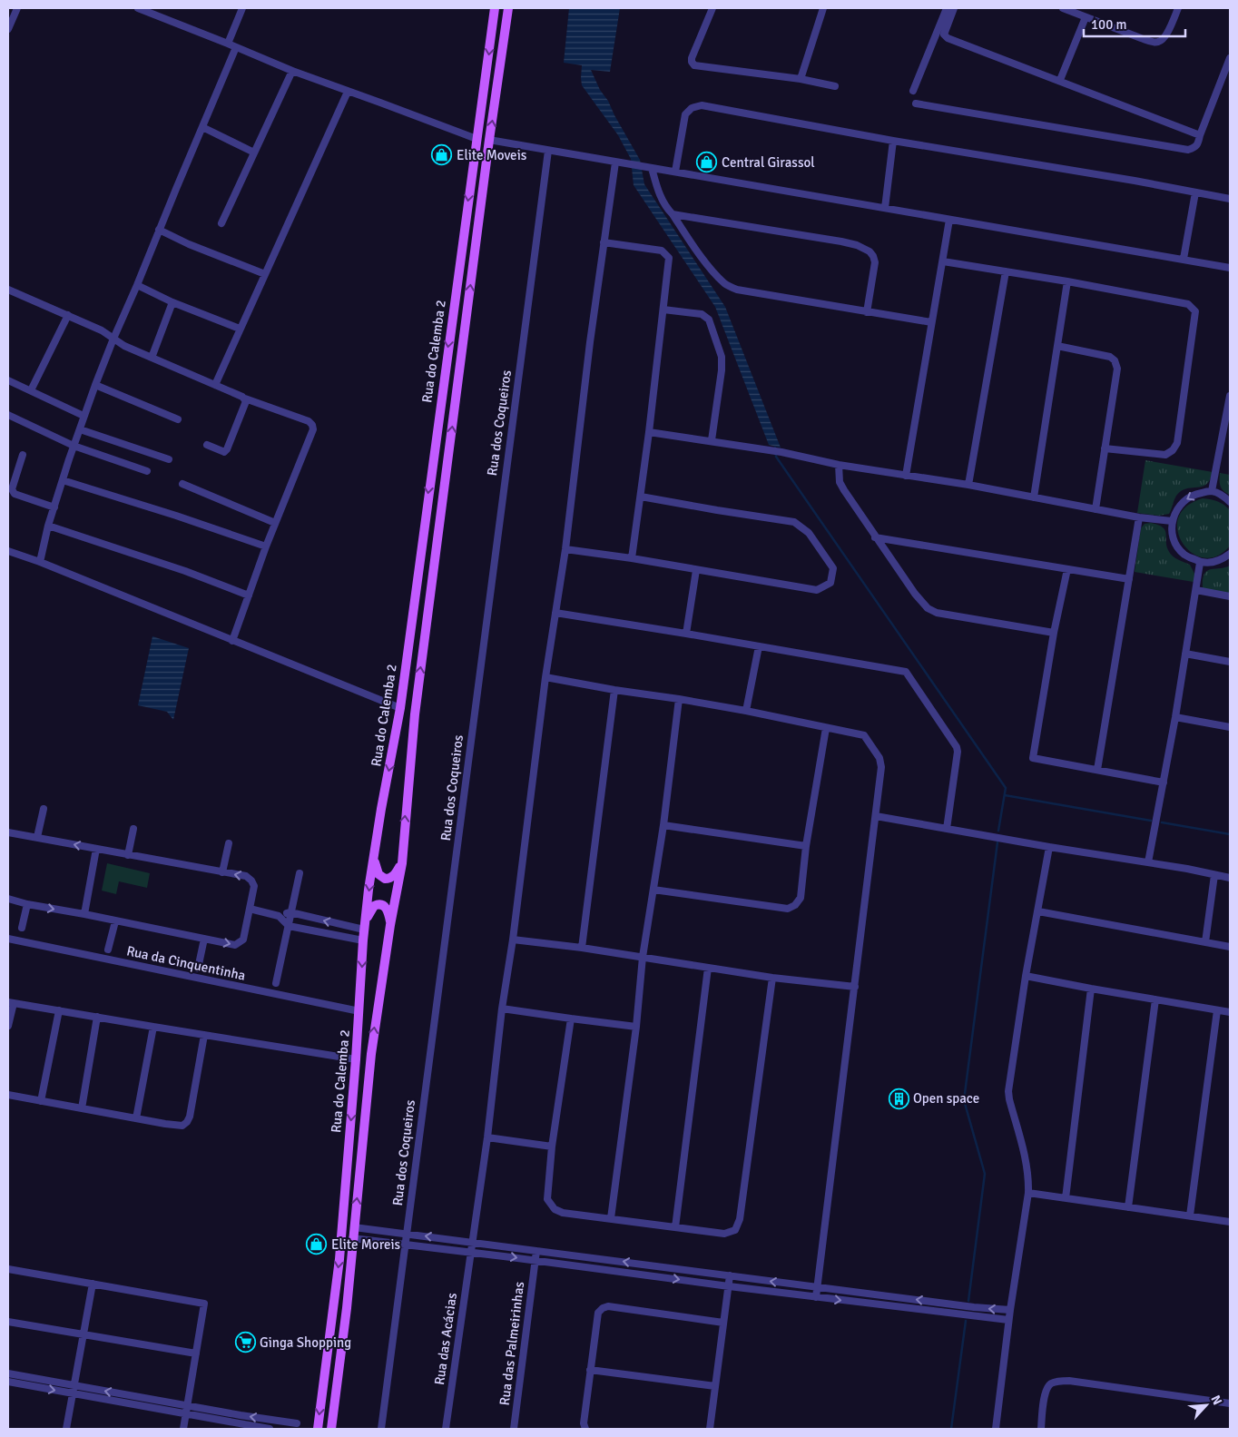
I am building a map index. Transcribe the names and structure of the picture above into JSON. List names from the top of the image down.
{
  "streets": {
    "main road": ["Rua do Calemba 2"],
    "street": [
      "Rua dos Coqueiros",
      "Rua da Cinquentinha",
      "Rua das Acácias",
      "Rua das Palmeirinhas"
    ]
  },
  "crossings": [
    ["Rua do Calemba 2", "Rua da Cinquentinha"]
  ],
  "places": {
    "shop": ["Elite Moveis", "Central Girassol", "Elite Moreis"],
    "building": ["Open space"],
    "supermarket": ["Ginga Shopping"]
  },
  "scale_bar": "100 m",
  "north": "top right"
}
